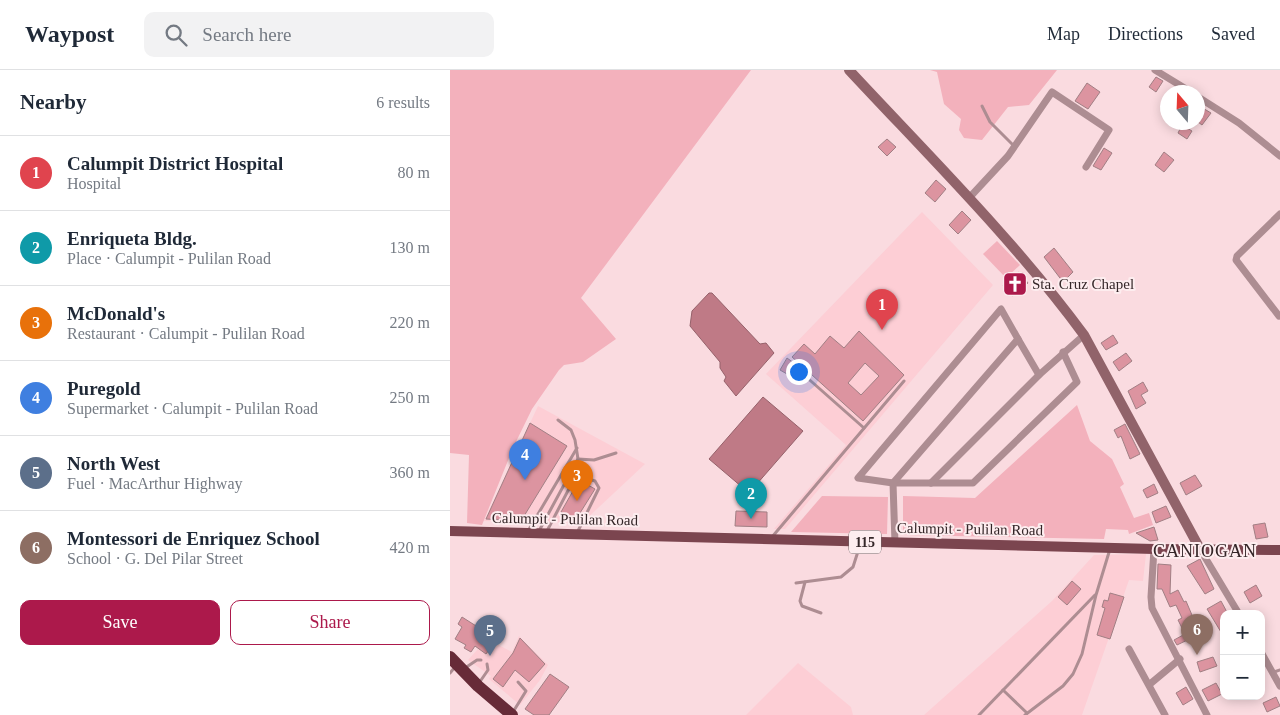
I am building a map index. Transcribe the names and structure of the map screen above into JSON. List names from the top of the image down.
{
  "streets": {
    "main road": ["Calumpit - Pulilan Road", "115"]
  },
  "districts": ["CANIOGAN"],
  "places": {
    "church": ["Sta. Cruz Chapel"]
  },
  "north": "top",
  "page": {
    "header": "Waypost",
    "search": "Search here",
    "nav": ["Map", "Directions", "Saved"],
    "heading": ["Nearby", "6 results"],
    "list": [
      {
        "mark": "1",
        "name": "Calumpit District Hospital",
        "note": "Hospital",
        "value": "80 m"
      },
      {
        "mark": "2",
        "name": "Enriqueta Bldg.",
        "note": "Place · Calumpit - Pulilan Road",
        "value": "130 m"
      },
      {
        "mark": "3",
        "name": "McDonald's",
        "note": "Restaurant · Calumpit - Pulilan Road",
        "value": "220 m"
      },
      {
        "mark": "4",
        "name": "Puregold",
        "note": "Supermarket · Calumpit - Pulilan Road",
        "value": "250 m"
      },
      {
        "mark": "5",
        "name": "North West",
        "note": "Fuel · MacArthur Highway",
        "value": "360 m"
      },
      {
        "mark": "6",
        "name": "Montessori de Enriquez School",
        "note": "School · G. Del Pilar Street",
        "value": "420 m"
      }
    ],
    "pins": [
      "1",
      "4",
      "3",
      "2",
      "6",
      "5"
    ],
    "buttons": ["Save", "Share"],
    "map_buttons": ["+", "−"]
  }
}
